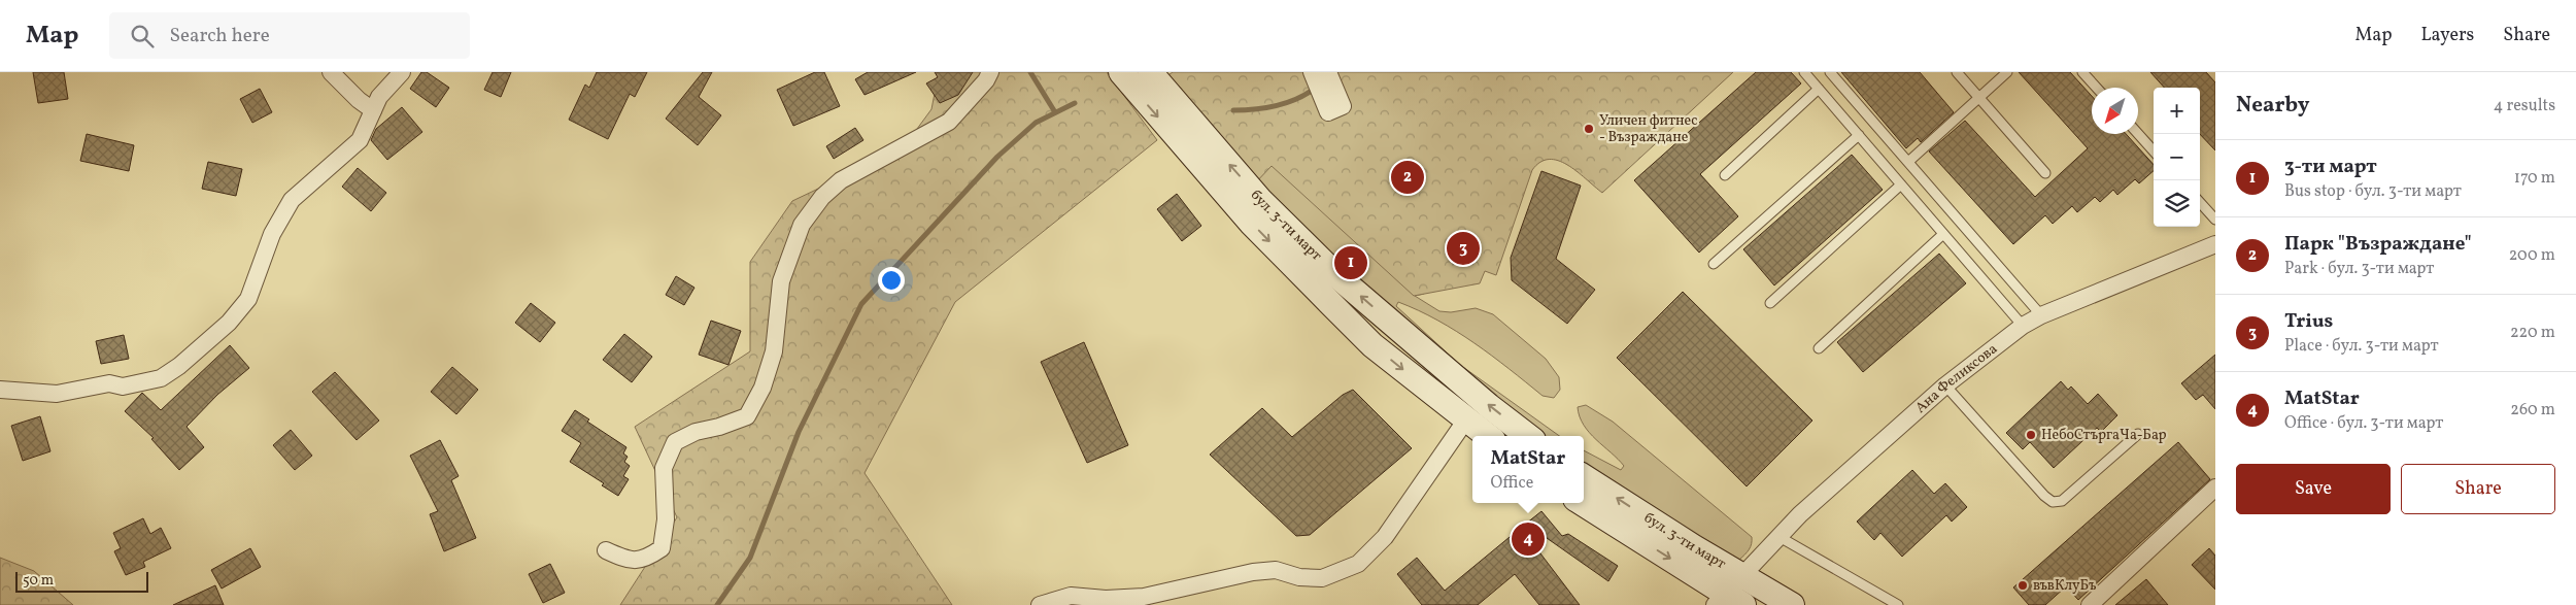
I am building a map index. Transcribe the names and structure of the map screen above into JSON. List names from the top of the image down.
{
  "streets": {
    "street": ["бул. 3-ти март", "Ана Феликсова"]
  },
  "crossings": [
    ["бул. 3-ти март", "Ана Феликсова"]
  ],
  "places": ["Уличен фитнес - Възраждане", "НебоСтъргаЧа-Бар", "въвКлуБъ"],
  "scale_bar": "50 m",
  "north": "bottom left",
  "page": {
    "header": "Map",
    "search": "Search here",
    "nav": ["Map", "Layers", "Share"],
    "heading": ["Nearby", "4 results"],
    "map_buttons": ["+", "−"],
    "list": [
      {
        "mark": "1",
        "name": "3-ти март",
        "note": "Bus stop · бул. 3-ти март",
        "value": "170 m"
      },
      {
        "mark": "2",
        "name": "Парк \"Възраждане\"",
        "note": "Park · бул. 3-ти март",
        "value": "200 m"
      },
      {
        "mark": "3",
        "name": "Trius",
        "note": "Place · бул. 3-ти март",
        "value": "220 m"
      },
      {
        "mark": "4",
        "name": "MatStar",
        "note": "Office · бул. 3-ти март",
        "value": "260 m"
      }
    ],
    "pins": [
      "2",
      "3",
      "1",
      "4"
    ],
    "popup": ["MatStar", "Office"],
    "buttons": ["Save", "Share"],
    "scale": "50 m"
  }
}
